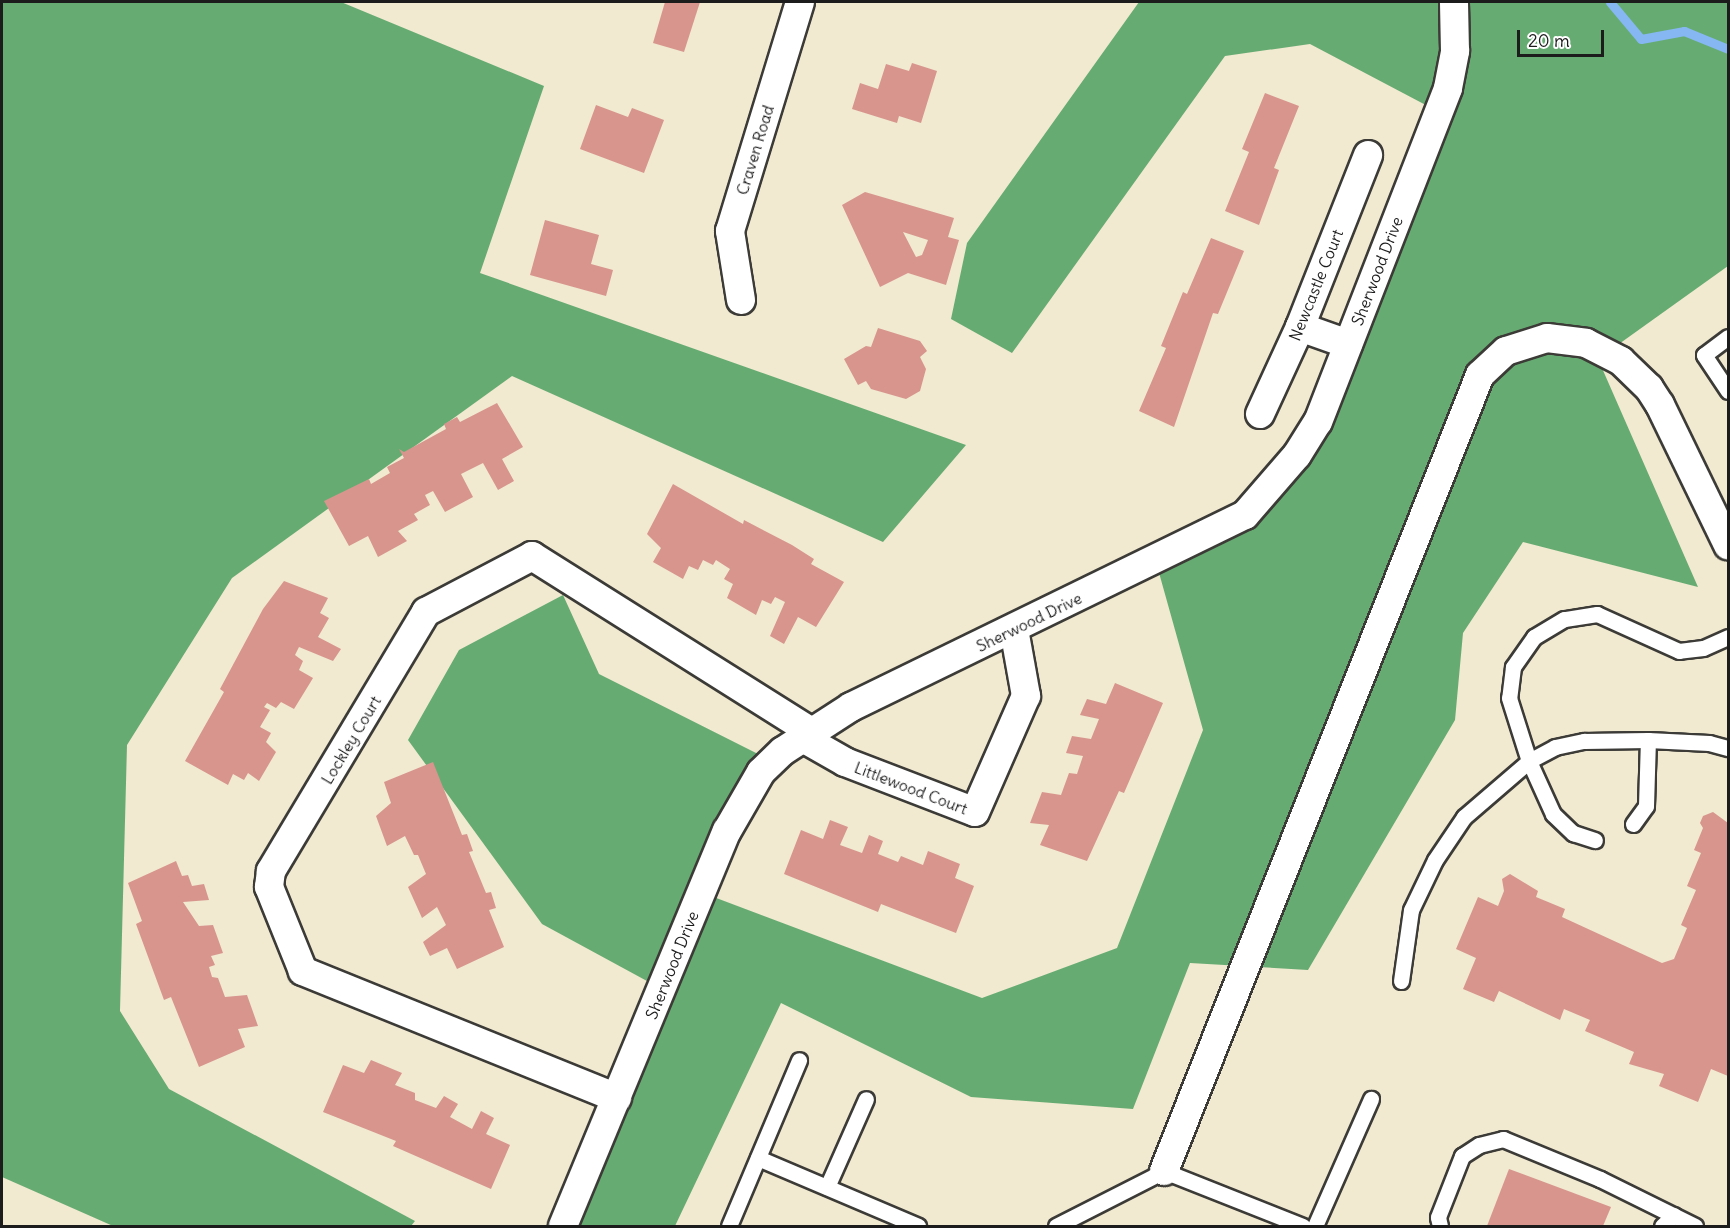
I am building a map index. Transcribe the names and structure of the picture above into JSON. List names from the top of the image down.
{
  "streets": {
    "street": [
      "Craven Road",
      "Sherwood Drive",
      "Newcastle Court",
      "Lockley Court",
      "Littlewood Court"
    ]
  },
  "crossings": [
    ["Sherwood Drive", "Lockley Court"],
    ["Sherwood Drive", "Littlewood Court"],
    ["Lockley Court", "Littlewood Court"]
  ],
  "scale_bar": "20 m"
}
